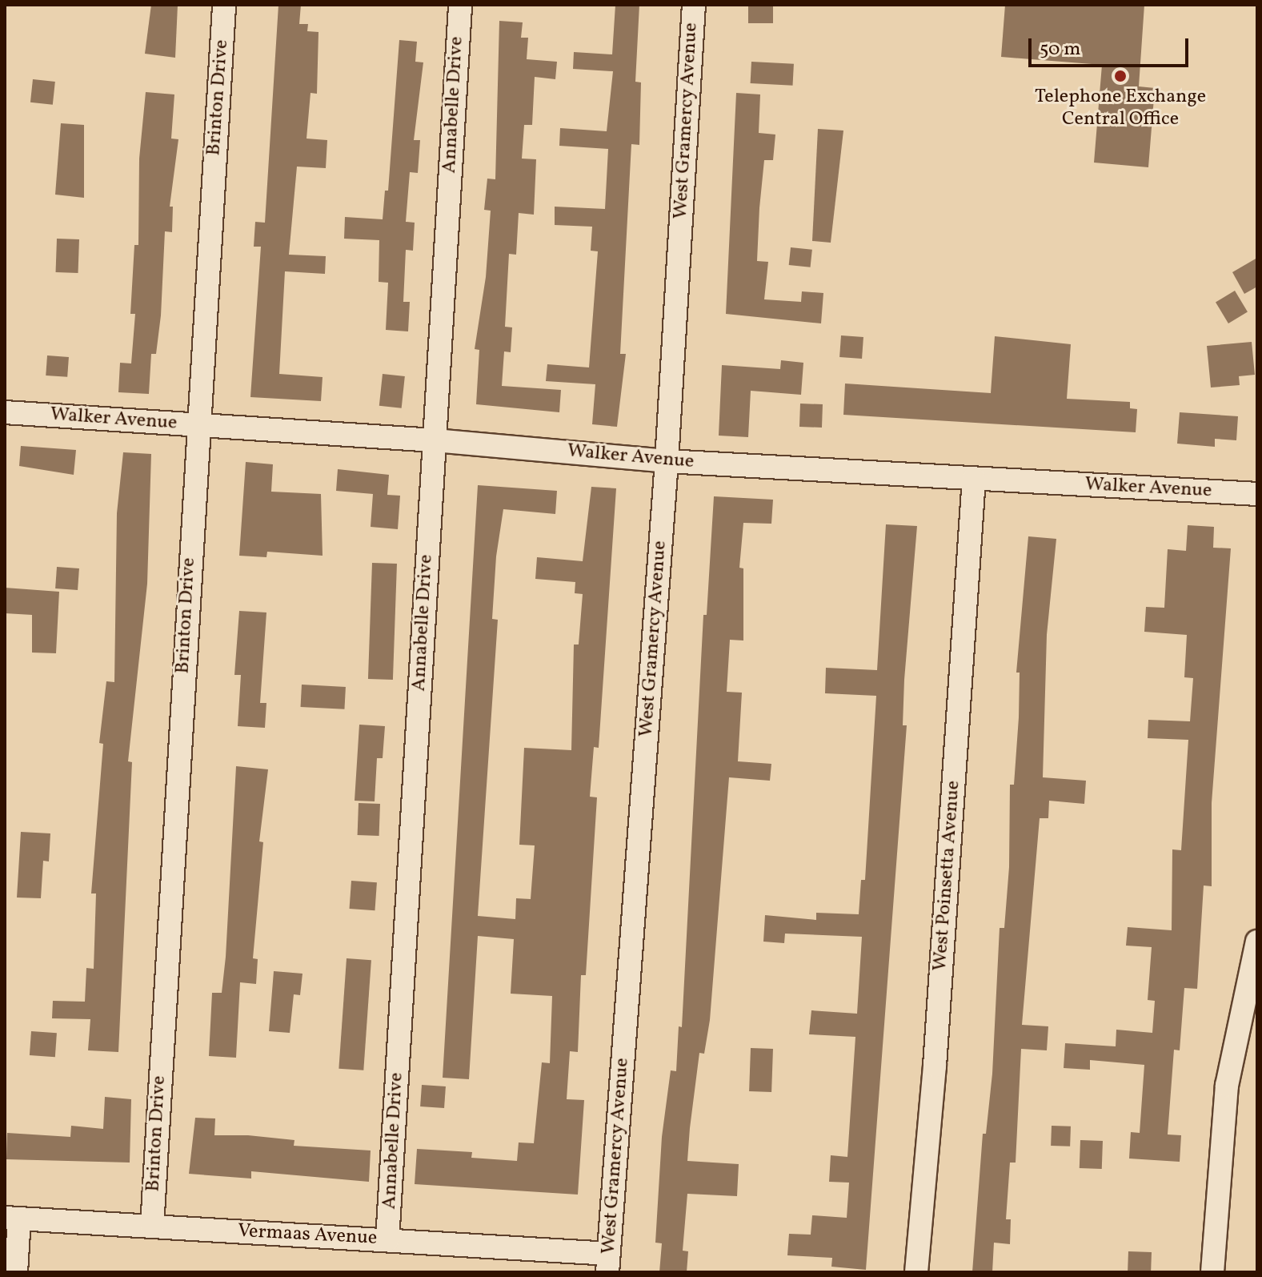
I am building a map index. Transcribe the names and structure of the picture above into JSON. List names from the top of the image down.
{
  "streets": {
    "street": [
      "Brinton Drive",
      "Annabelle Drive",
      "West Gramercy Avenue",
      "Walker Avenue",
      "West Poinsetta Avenue",
      "Vermaas Avenue"
    ]
  },
  "crossings": [
    ["Brinton Drive", "Walker Avenue"],
    ["Brinton Drive", "Vermaas Avenue"],
    ["Annabelle Drive", "Walker Avenue"],
    ["Annabelle Drive", "Vermaas Avenue"],
    ["West Gramercy Avenue", "Walker Avenue"],
    ["West Gramercy Avenue", "Vermaas Avenue"],
    ["Walker Avenue", "West Poinsetta Avenue"]
  ],
  "places": ["Telephone Exchange Central Office"],
  "scale_bar": "50 m"
}
